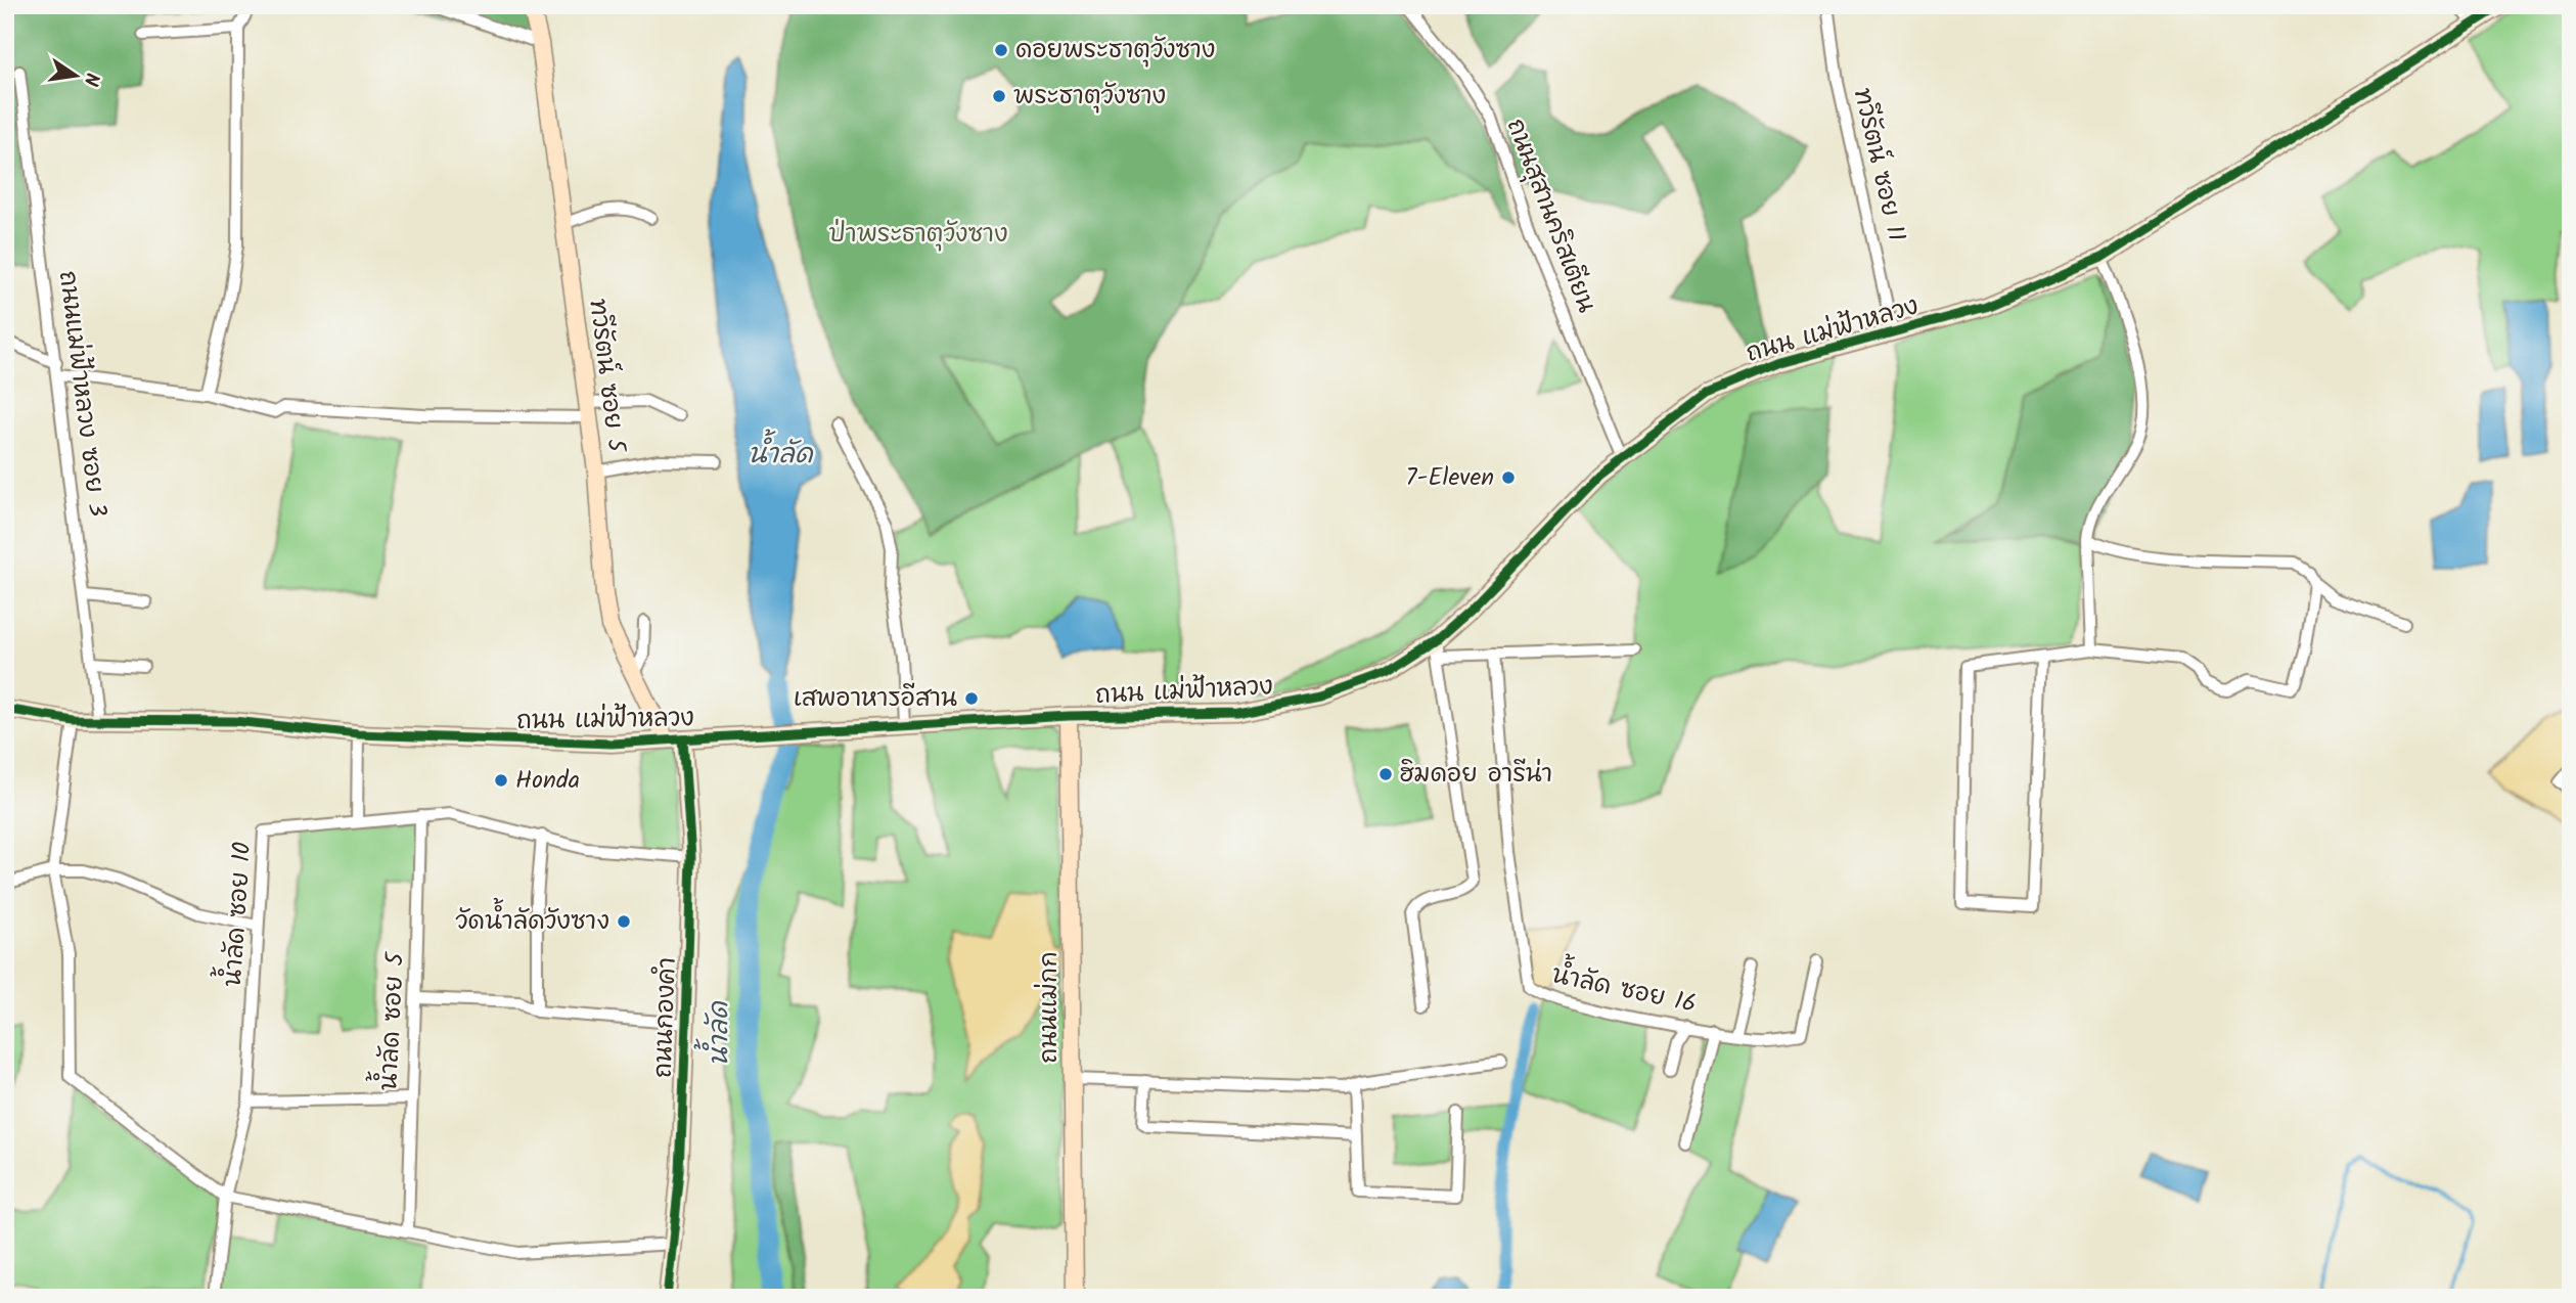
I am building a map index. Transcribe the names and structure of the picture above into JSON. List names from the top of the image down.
{
  "streets": {
    "street": [
      "ทวีรัตน์ ซอย 11",
      "ถนนสุสานคริสเตียน",
      "ถนน แม่ฟ้าหลวง",
      "ทวีรัตน์ ซอย 5",
      "ถนนแม่ฟ้าหลวง ซอย 3",
      "น้ำลัด ซอย 10",
      "น้ำลัด ซอย 16",
      "ถนนแม่กก",
      "ถนนกองคำ",
      "น้ำลัด ซอย 5"
    ]
  },
  "crossings": [
    ["ทวีรัตน์ ซอย 11", "ถนน แม่ฟ้าหลวง"],
    ["ถนนสุสานคริสเตียน", "ถนน แม่ฟ้าหลวง"],
    ["ถนน แม่ฟ้าหลวง", "ทวีรัตน์ ซอย 5"],
    ["ถนน แม่ฟ้าหลวง", "ถนนแม่ฟ้าหลวง ซอย 3"],
    ["ถนน แม่ฟ้าหลวง", "ถนนแม่กก"],
    ["ถนน แม่ฟ้าหลวง", "ถนนกองคำ"],
    ["ทวีรัตน์ ซอย 5", "ถนนกองคำ"],
    ["น้ำลัด ซอย 10", "ถนนกองคำ"],
    ["น้ำลัด ซอย 10", "น้ำลัด ซอย 5"]
  ],
  "water": ["น้ำลัด"],
  "parks": ["ป่าพระธาตุวังซาง"],
  "places": [
    "ดอยพระธาตุวังซาง",
    "พระธาตุวังซาง",
    "7-Eleven",
    "เสพอาหารอีสาน",
    "ฮิมดอย อารีน่า",
    "Honda",
    "วัดน้ำลัดวังซาง"
  ],
  "north": "right"
}
